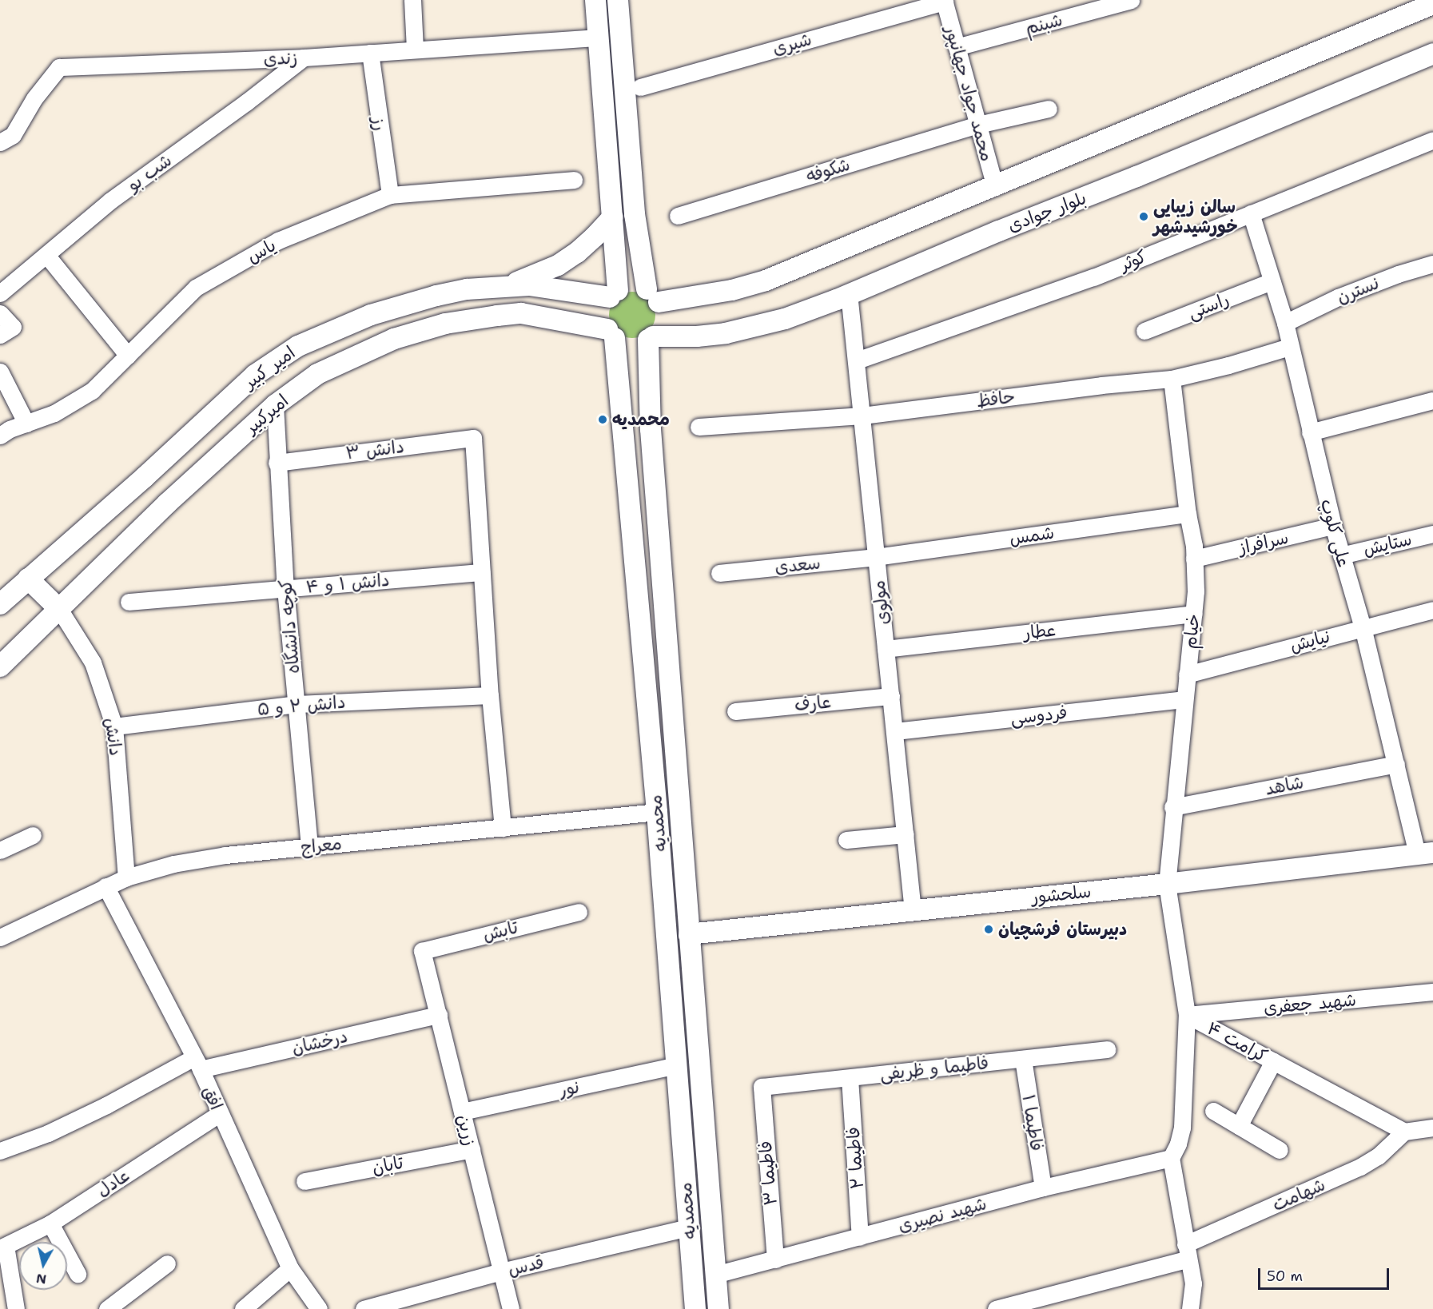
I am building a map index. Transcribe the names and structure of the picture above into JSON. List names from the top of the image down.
{
  "streets": {
    "street": [
      "شبنم",
      "شیری",
      "زندی",
      "محمد جواد جهانپور",
      "رز",
      "شکوفه",
      "شب بو",
      "بلوار جوادی",
      "یاس",
      "کوثر",
      "نسترن",
      "راستی",
      "امیر کبیر",
      "حافظ",
      "امیرکبیر",
      "دانش ۳",
      "علی کلوپ",
      "شمس",
      "سرافراز",
      "ستایش",
      "سعدی",
      "دانش ۱ و ۴",
      "مولوی",
      "کوچه دانشگاه",
      "عطار",
      "خیام",
      "نیایش",
      "عارف",
      "دانش ۲ و ۵",
      "فردوسی",
      "دانش",
      "شاهد",
      "محمدیه",
      "معراج",
      "سلحشور",
      "تابش",
      "شهید جعفری",
      "درخشان",
      "کرامت ۴",
      "فاطیما و ظریفی",
      "نور",
      "افق",
      "فاطیما ۱",
      "زرین",
      "فاطیما ۲",
      "تابان",
      "۳ فاطیما",
      "عادل",
      "شهامت",
      "شهید نصیری",
      "قدس"
    ]
  },
  "crossings": [
    ["شبنم", "محمد جواد جهانپور"],
    ["شیری", "محمد جواد جهانپور"],
    ["زندی", "رز"],
    ["زندی", "شب بو"],
    ["محمد جواد جهانپور", "شکوفه"],
    ["رز", "یاس"],
    ["بلوار جوادی", "امیر کبیر"],
    ["بلوار جوادی", "امیرکبیر"],
    ["بلوار جوادی", "مولوی"],
    ["بلوار جوادی", "محمدیه"],
    ["کوثر", "علی کلوپ"],
    ["کوثر", "مولوی"],
    ["نسترن", "علی کلوپ"],
    ["راستی", "علی کلوپ"],
    ["امیر کبیر", "امیرکبیر"],
    ["امیر کبیر", "محمدیه"],
    ["حافظ", "علی کلوپ"],
    ["حافظ", "مولوی"],
    ["حافظ", "خیام"],
    ["امیرکبیر", "کوچه دانشگاه"],
    ["امیرکبیر", "دانش"],
    ["امیرکبیر", "محمدیه"],
    ["دانش ۳", "دانش ۱ و ۴"],
    ["دانش ۳", "کوچه دانشگاه"],
    ["علی کلوپ", "سرافراز"],
    ["علی کلوپ", "ستایش"],
    ["علی کلوپ", "نیایش"],
    ["علی کلوپ", "شاهد"],
    ["علی کلوپ", "سلحشور"],
    ["شمس", "سعدی"],
    ["شمس", "مولوی"],
    ["شمس", "خیام"],
    ["سرافراز", "خیام"],
    ["سعدی", "مولوی"],
    ["دانش ۱ و ۴", "کوچه دانشگاه"],
    ["مولوی", "عطار"],
    ["مولوی", "عارف"],
    ["مولوی", "فردوسی"],
    ["مولوی", "سلحشور"],
    ["کوچه دانشگاه", "دانش ۲ و ۵"],
    ["کوچه دانشگاه", "معراج"],
    ["عطار", "خیام"],
    ["خیام", "نیایش"],
    ["خیام", "فردوسی"],
    ["خیام", "شاهد"],
    ["خیام", "سلحشور"],
    ["خیام", "کرامت ۴"],
    ["دانش ۲ و ۵", "دانش"],
    ["دانش", "معراج"],
    ["محمدیه", "معراج"],
    ["محمدیه", "سلحشور"],
    ["محمدیه", "نور"],
    ["محمدیه", "شهید نصیری"],
    ["محمدیه", "قدس"],
    ["معراج", "افق"],
    ["سلحشور", "کرامت ۴"],
    ["تابش", "زرین"],
    ["شهید جعفری", "کرامت ۴"],
    ["درخشان", "افق"],
    ["درخشان", "زرین"],
    ["کرامت ۴", "شهامت"],
    ["فاطیما و ظریفی", "فاطیما ۱"],
    ["فاطیما و ظریفی", "فاطیما ۲"],
    ["فاطیما و ظریفی", "۳ فاطیما"],
    ["نور", "زرین"],
    ["افق", "عادل"],
    ["فاطیما ۱", "شهید نصیری"],
    ["زرین", "تابان"],
    ["زرین", "قدس"],
    ["فاطیما ۲", "شهید نصیری"],
    ["۳ فاطیما", "شهید نصیری"]
  ],
  "places": ["سالن زیبایی خورشیدشهر", "محمدیه", "دبیرستان فرشچیان"],
  "scale_bar": "50 m",
  "north": "bottom"
}
